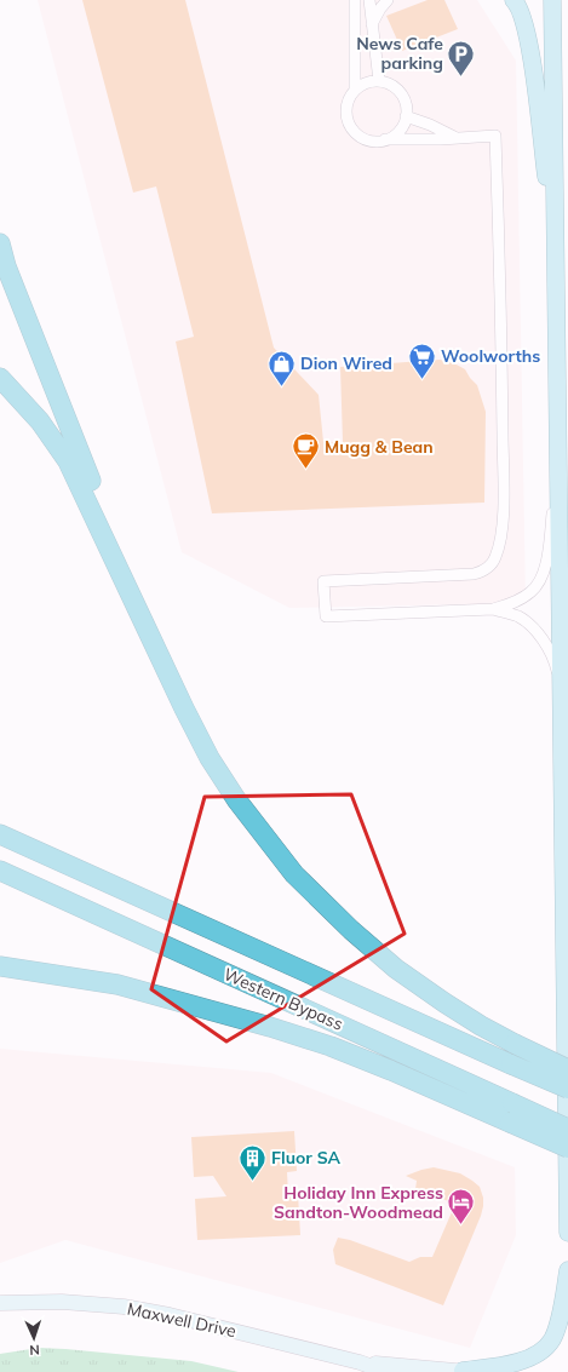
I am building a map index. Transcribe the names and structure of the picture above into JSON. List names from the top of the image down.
{
  "streets": {
    "highway": ["Western Bypass"],
    "main road": ["Maxwell Drive"]
  },
  "places": {
    "parking": ["News Cafe parking"],
    "supermarket": ["Woolworths"],
    "shop": ["Dion Wired"],
    "cafe": ["Mugg & Bean"],
    "building": ["Fluor SA"],
    "hotel": ["Holiday Inn Express Sandton-Woodmead"]
  },
  "north": "bottom"
}
